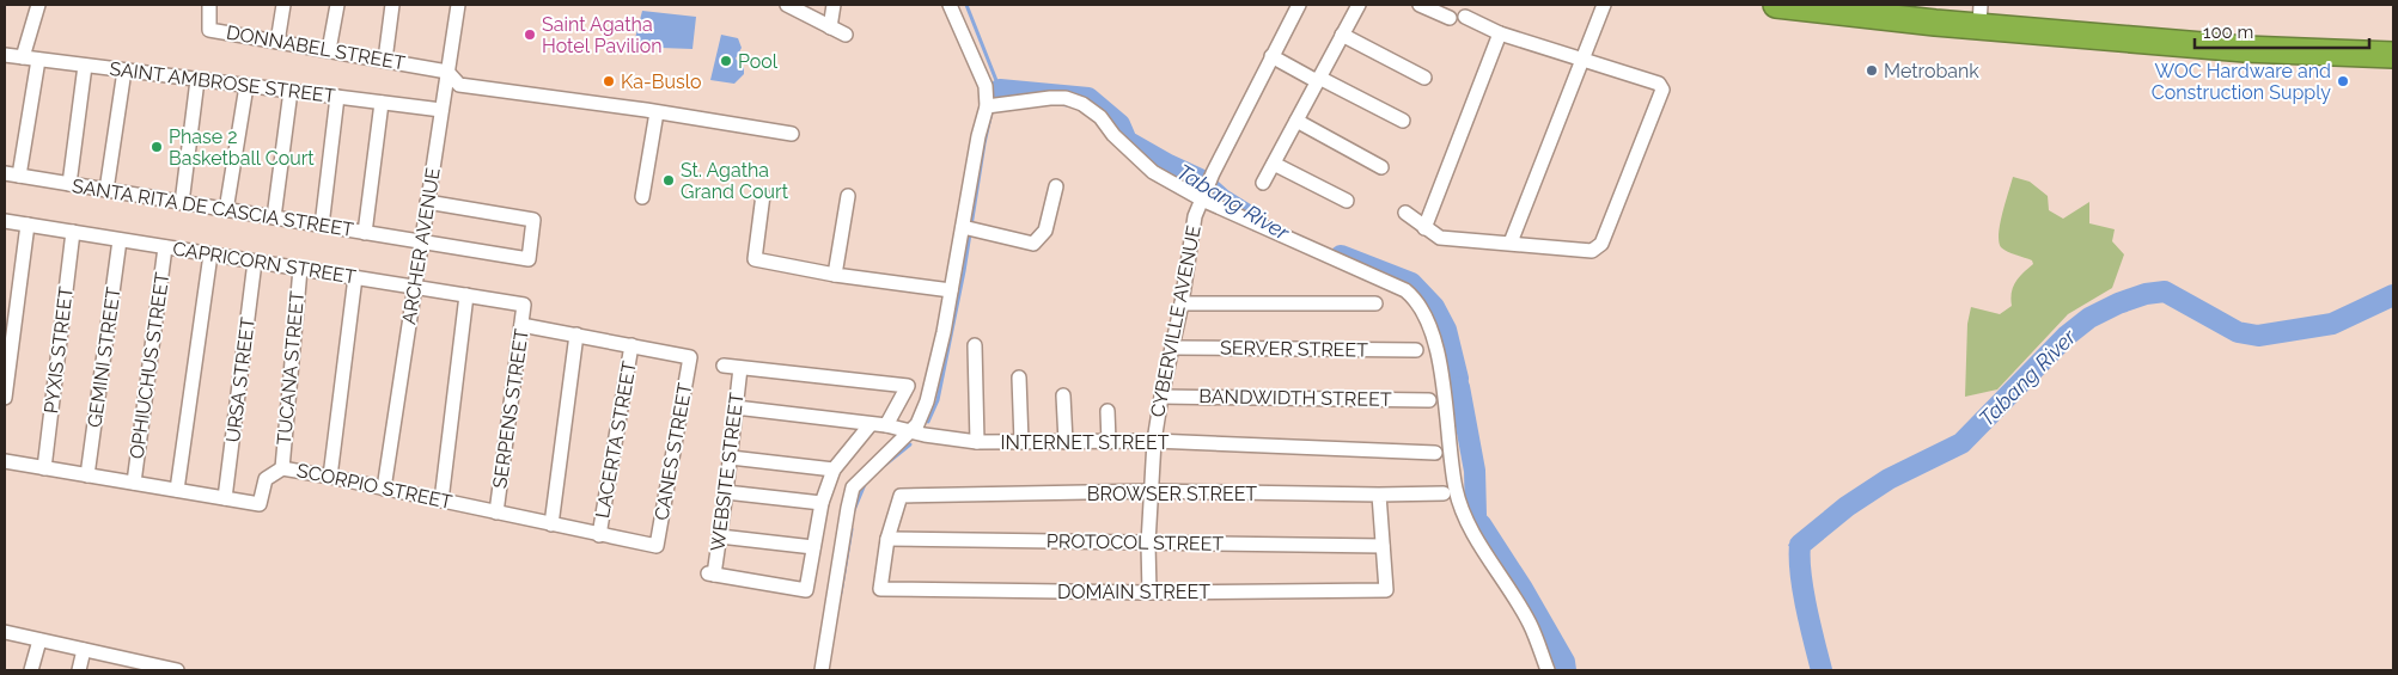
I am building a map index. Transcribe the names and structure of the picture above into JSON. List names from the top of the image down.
{
  "streets": {
    "street": [
      "DONNABEL STREET",
      "SAINT AMBROSE STREET",
      "SANTA RITA DE CASCIA STREET",
      "ARCHER AVENUE",
      "CAPRICORN STREET",
      "CYBERVILLE AVENUE",
      "SERVER STREET",
      "PYXIS STREET",
      "GEMINI STREET",
      "OPHIUCHUS STREET",
      "TUCANA STREET",
      "URSA STREET",
      "BANDWIDTH STREET",
      "SERPENS STREET",
      "LACERTA STREET",
      "INTERNET STREET",
      "CANES STREET",
      "WEBSITE STREET",
      "SCORPIO STREET",
      "BROWSER STREET",
      "PROTOCOL STREET",
      "DOMAIN STREET"
    ]
  },
  "crossings": [
    ["DONNABEL STREET", "ARCHER AVENUE"],
    ["SAINT AMBROSE STREET", "ARCHER AVENUE"],
    ["SANTA RITA DE CASCIA STREET", "ARCHER AVENUE"],
    ["ARCHER AVENUE", "CAPRICORN STREET"],
    ["ARCHER AVENUE", "SCORPIO STREET"],
    ["CAPRICORN STREET", "PYXIS STREET"],
    ["CAPRICORN STREET", "GEMINI STREET"],
    ["CAPRICORN STREET", "OPHIUCHUS STREET"],
    ["CAPRICORN STREET", "TUCANA STREET"],
    ["CAPRICORN STREET", "URSA STREET"],
    ["CAPRICORN STREET", "SERPENS STREET"],
    ["CYBERVILLE AVENUE", "SERVER STREET"],
    ["CYBERVILLE AVENUE", "BANDWIDTH STREET"],
    ["CYBERVILLE AVENUE", "INTERNET STREET"],
    ["CYBERVILLE AVENUE", "BROWSER STREET"],
    ["CYBERVILLE AVENUE", "PROTOCOL STREET"],
    ["CYBERVILLE AVENUE", "DOMAIN STREET"],
    ["PYXIS STREET", "SCORPIO STREET"],
    ["GEMINI STREET", "SCORPIO STREET"],
    ["OPHIUCHUS STREET", "SCORPIO STREET"],
    ["TUCANA STREET", "SCORPIO STREET"],
    ["URSA STREET", "SCORPIO STREET"],
    ["SERPENS STREET", "SCORPIO STREET"],
    ["LACERTA STREET", "CANES STREET"],
    ["LACERTA STREET", "SCORPIO STREET"],
    ["INTERNET STREET", "WEBSITE STREET"],
    ["CANES STREET", "SCORPIO STREET"],
    ["BROWSER STREET", "PROTOCOL STREET"],
    ["BROWSER STREET", "DOMAIN STREET"],
    ["PROTOCOL STREET", "DOMAIN STREET"]
  ],
  "water": ["Tabang River"],
  "places": [
    "Saint Agatha Hotel Pavilion",
    "Pool",
    "Metrobank",
    "Ka-Buslo",
    "WOC Hardware and Construction Supply",
    "Phase 2 Basketball Court",
    "St. Agatha Grand Court"
  ],
  "scale_bar": "100 m"
}
